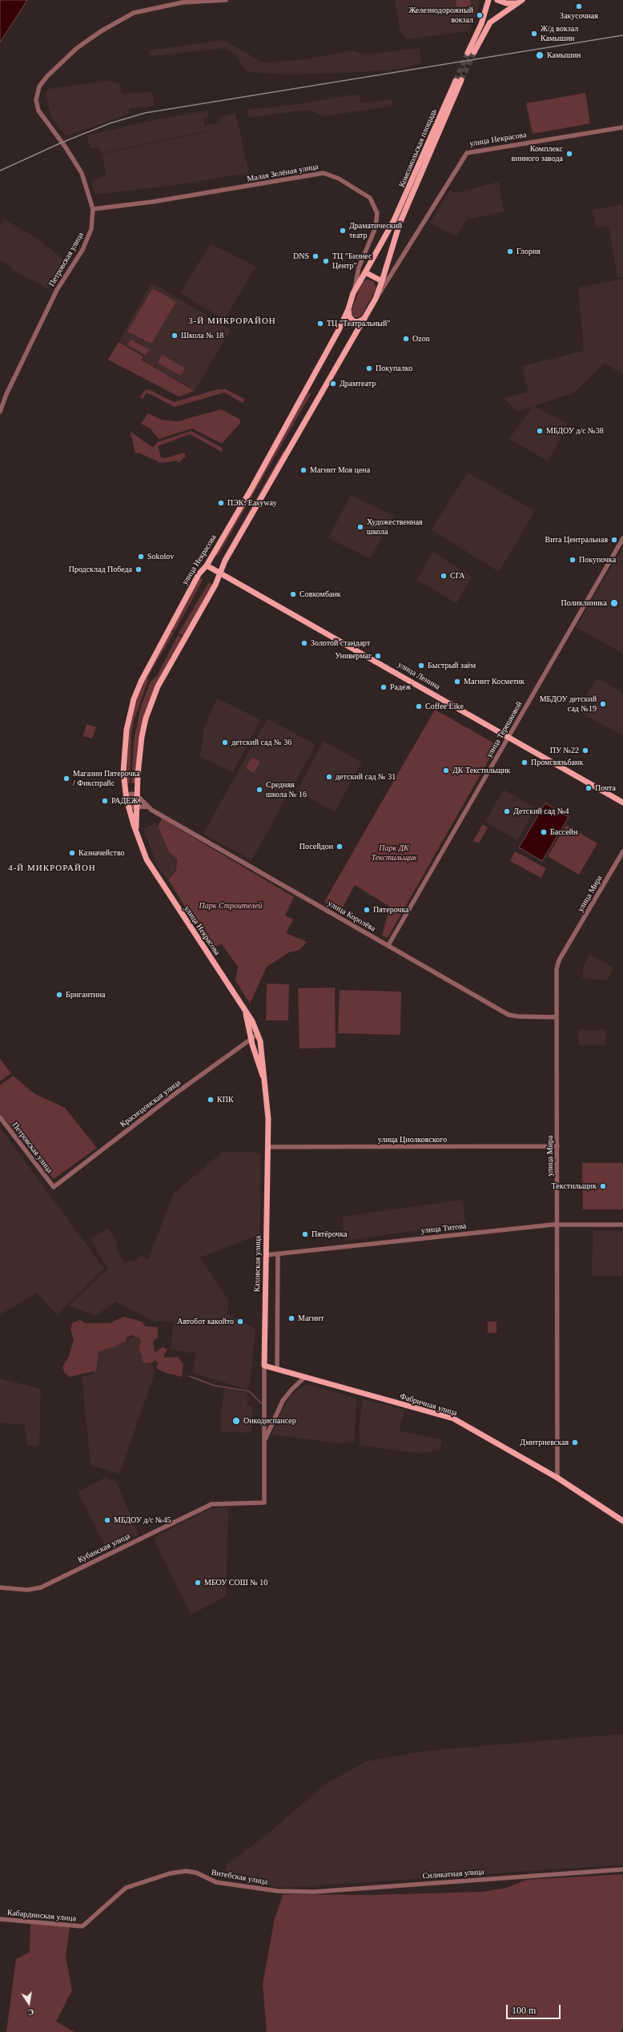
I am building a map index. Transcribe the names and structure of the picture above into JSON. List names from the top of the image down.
{
  "streets": {
    "main road": [
      "улица Некрасова",
      "Комсомольская площадь",
      "улица Ленина",
      "Каховская улица",
      "Фабричная улица"
    ],
    "street": [
      "Малая Зелёная улица",
      "Петровская улица",
      "улица Терешковой",
      "улица Мира",
      "улица Королёва",
      "Краснодонская улица",
      "улица Циолковского",
      "улица Титова",
      "Кубанская улица",
      "Силикатная улица",
      "Витебская улица",
      "Кабардинская улица"
    ]
  },
  "crossings": [
    ["улица Некрасова", "Комсомольская площадь"],
    ["улица Некрасова", "Малая Зелёная улица"],
    ["улица Некрасова", "улица Ленина"],
    ["улица Некрасова", "улица Королёва"],
    ["улица Некрасова", "Краснодонская улица"],
    ["улица Некрасова", "Каховская улица"],
    ["Малая Зелёная улица", "Петровская улица"],
    ["Петровская улица", "Краснодонская улица"],
    ["улица Ленина", "улица Терешковой"],
    ["улица Терешковой", "улица Королёва"],
    ["улица Мира", "улица Королёва"],
    ["улица Мира", "улица Циолковского"],
    ["улица Мира", "улица Титова"],
    ["улица Мира", "Фабричная улица"],
    ["Краснодонская улица", "Каховская улица"],
    ["улица Циолковского", "Каховская улица"],
    ["улица Титова", "Каховская улица"],
    ["Каховская улица", "Фабричная улица"],
    ["Каховская улица", "Кубанская улица"],
    ["Силикатная улица", "Витебская улица"],
    ["Витебская улица", "Кабардинская улица"]
  ],
  "districts": ["3-Й МИКРОРАЙОН", "4-Й МИКРОРАЙОН"],
  "parks": ["Парк ДК Текстильщик", "Парк Строителей"],
  "places": [
    "Закусочная",
    "Железнодорожный вокзал",
    "Ж/д вокзал Камышин",
    "Камышин",
    "Комплекс винного завода",
    "Драматический театр",
    "Глория",
    "DNS",
    "ТЦ \"Бизнес Центр\"",
    "ТЦ \"Театральный\"",
    "Школа № 18",
    "Ozon",
    "Покупалко",
    "Драмтеатр",
    "МБДОУ д/с №38",
    "Магнит Моя цена",
    "ПЭК: Easyway",
    "Художественная школа",
    "Вита Центральная",
    "Sokolov",
    "Покупочка",
    "Продсклад Победа",
    "СГА",
    "Совкомбанк",
    "Поликлиника",
    "Золотой стандарт",
    "Универмаг",
    "Быстрый заём",
    "Магнит Косметик",
    "Радеж",
    "МБДОУ детский сад №19",
    "Coffee Like",
    "детский сад № 36",
    "ПУ №22",
    "Промсвязьбанк",
    "ДК Текстильщик",
    "детский сад № 31",
    "Магазин Пятерочка / Фикспрайс",
    "Почта",
    "Средняя школа № 16",
    "РАДЕЖ",
    "Детский сад №4",
    "Бассейн",
    "Посейдон",
    "Казначейство",
    "Пятерочка",
    "Бригантина",
    "КПК",
    "Текстильщик",
    "Пятёрочка",
    "Магнит",
    "Автобот какойто",
    "Онкодиспансер",
    "Дмитриевская",
    "МБДОУ д/с №45",
    "МБОУ СОШ № 10"
  ],
  "scale_bar": "100 m",
  "north": "bottom"
}
